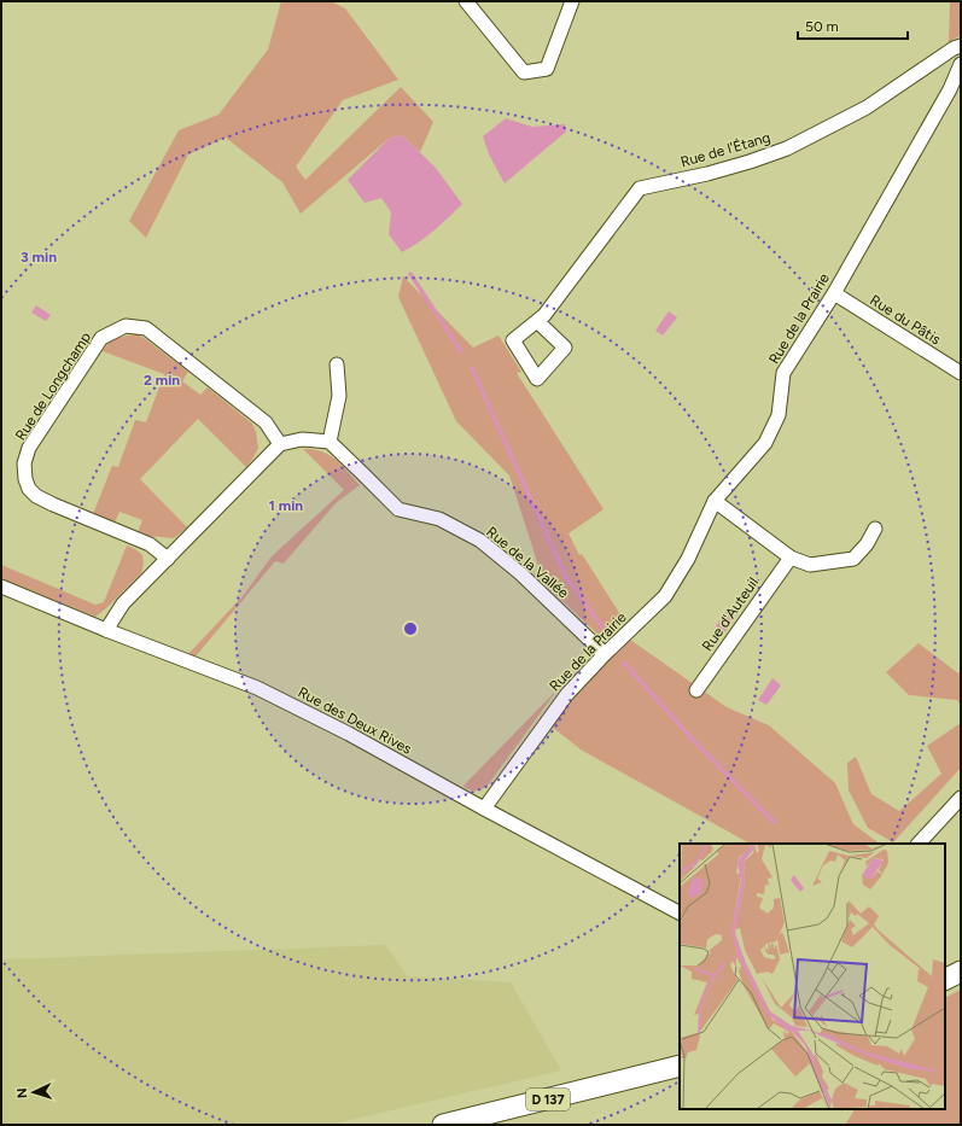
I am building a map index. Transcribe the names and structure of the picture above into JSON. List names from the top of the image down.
{
  "streets": {
    "main road": ["D 137"],
    "street": [
      "Rue de l'Étang",
      "Rue de la Prairie",
      "Rue du Pâtis",
      "Rue de Longchamp",
      "Rue de la Vallée",
      "Rue d'Auteuil",
      "Rue des Deux Rives"
    ]
  },
  "crossings": [
    ["Rue de la Prairie", "Rue du Pâtis"],
    ["Rue de la Prairie", "Rue de la Vallée"],
    ["Rue de la Prairie", "Rue des Deux Rives"]
  ],
  "scale_bar": "50 m",
  "north": "left",
  "rings": ["3 min", "2 min", "1 min"]
}
